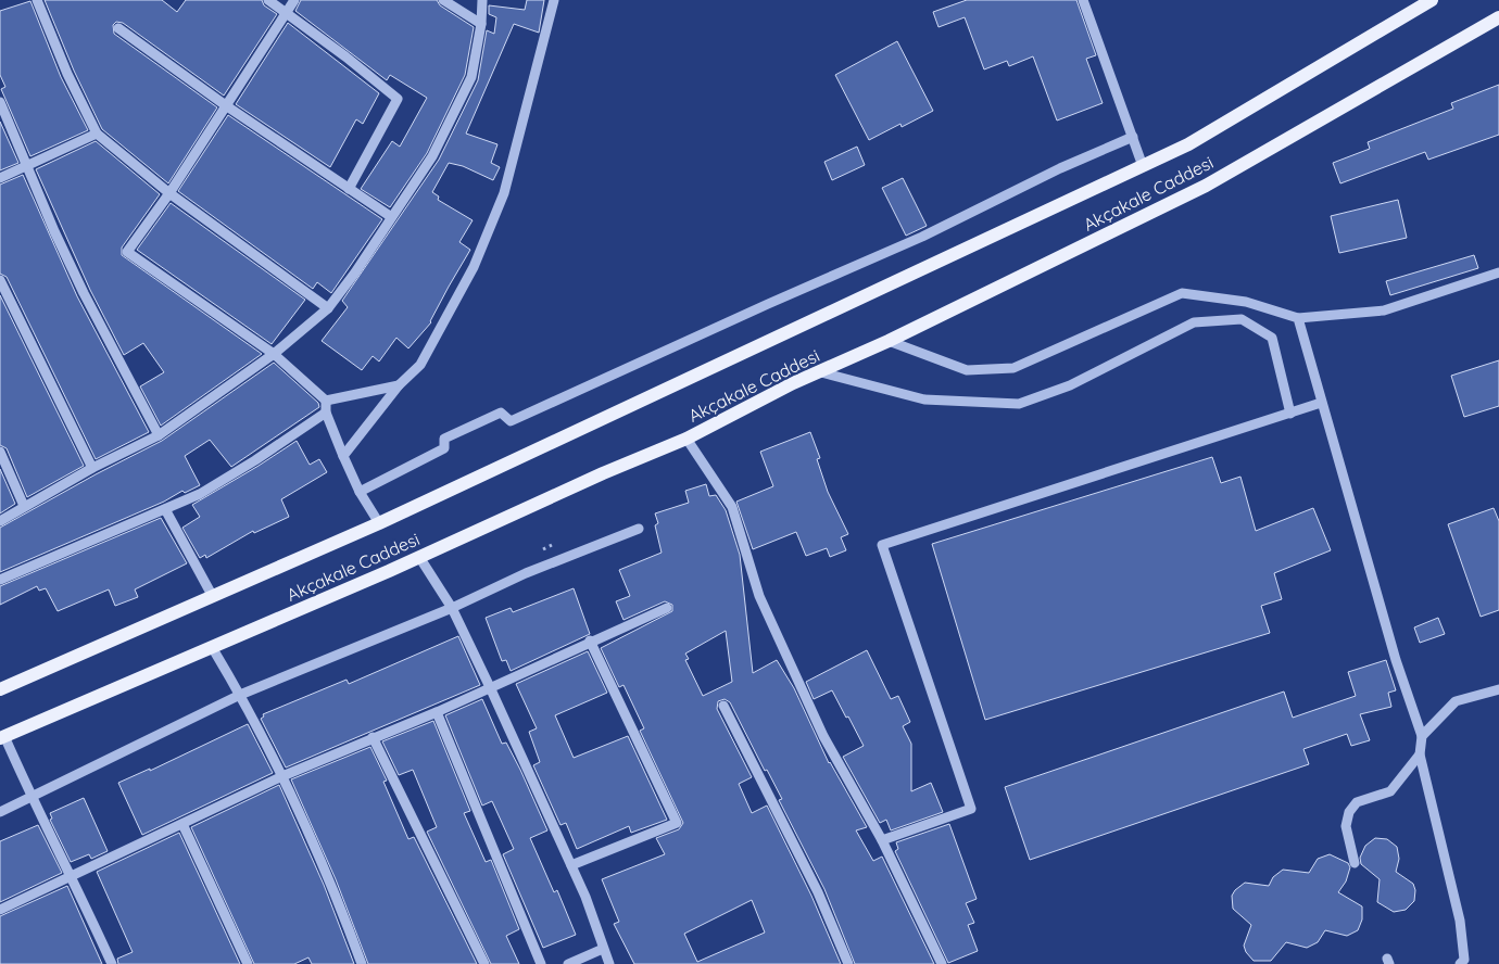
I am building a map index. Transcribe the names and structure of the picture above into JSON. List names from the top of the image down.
{
  "streets": {
    "main road": ["Akçakale Caddesi"]
  }
}
